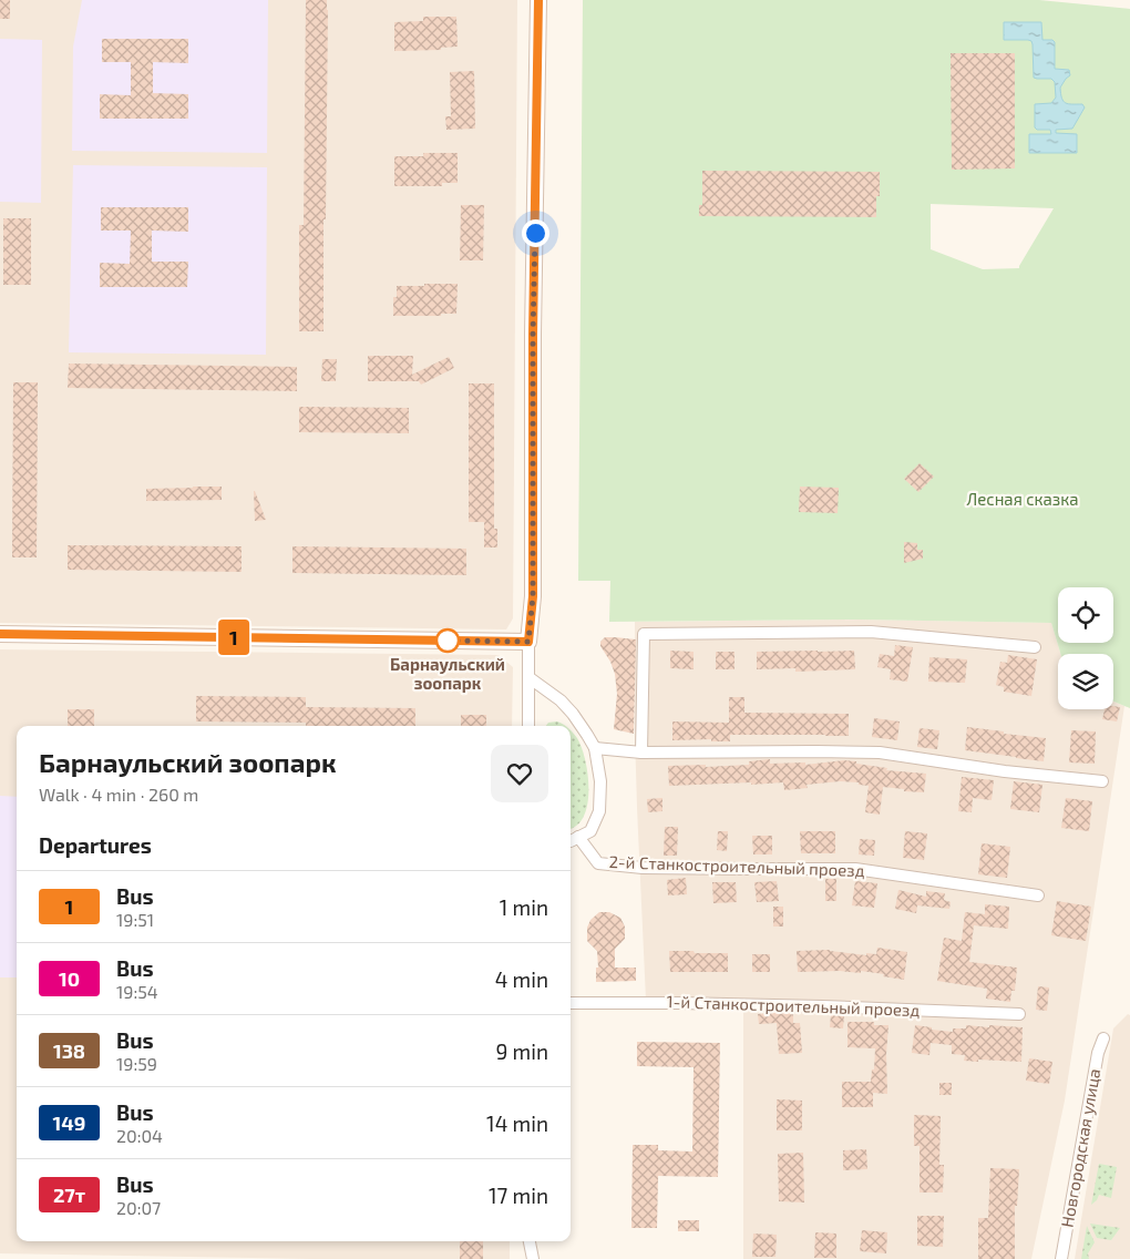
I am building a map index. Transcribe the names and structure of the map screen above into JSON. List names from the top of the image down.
{
  "streets": {
    "street": ["2-й Станкостроительный проезд", "1-й Станкостроительный проезд", "Новгородская улица"]
  },
  "parks": ["Лесная сказка"],
  "places": ["Барнаульский зоопарк"],
  "lines": ["bus line 1"],
  "page": {
    "on_map": "1",
    "heading": [
      ["Барнаульский зоопарк", "Walk · 4 min · 260 m"],
      "Departures"
    ],
    "list": [
      {
        "mark": "1",
        "name": "Bus",
        "note": "19:51",
        "value": "1 min"
      },
      {
        "mark": "10",
        "name": "Bus",
        "note": "19:54",
        "value": "4 min"
      },
      {
        "mark": "138",
        "name": "Bus",
        "note": "19:59",
        "value": "9 min"
      },
      {
        "mark": "149",
        "name": "Bus",
        "note": "20:04",
        "value": "14 min"
      },
      {
        "mark": "27т",
        "name": "Bus",
        "note": "20:07",
        "value": "17 min"
      }
    ]
  }
}
